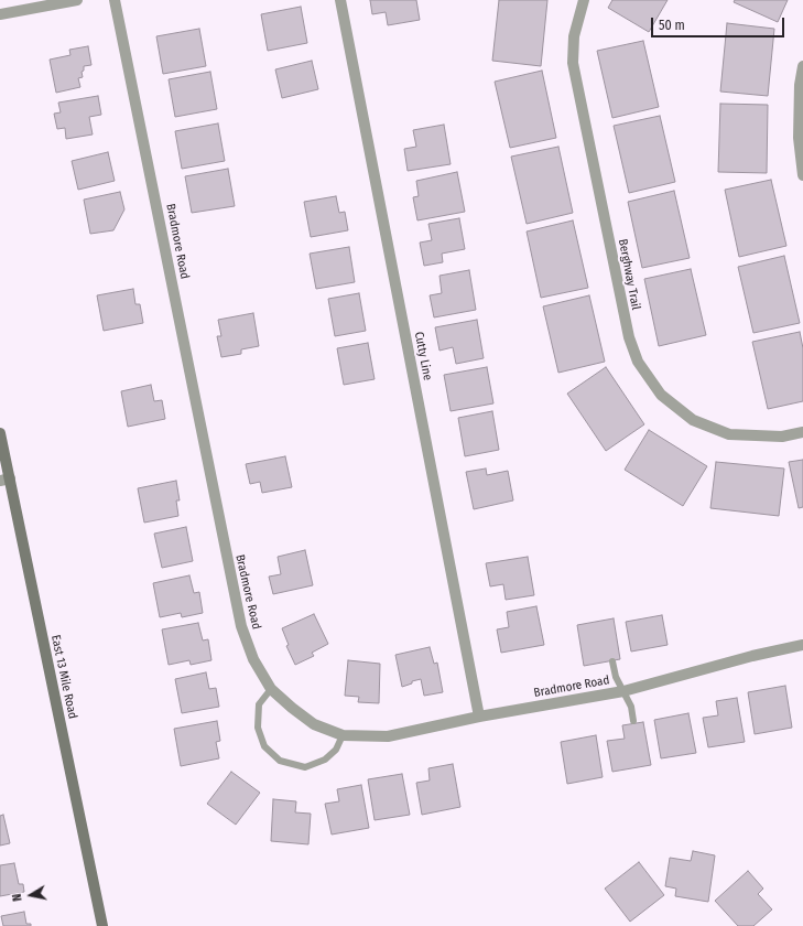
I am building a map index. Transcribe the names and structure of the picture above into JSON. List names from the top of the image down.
{
  "streets": {
    "main road": ["East 13 Mile Road"],
    "street": ["Bradmore Road", "Berghway Trail", "Cutty Line"]
  },
  "crossings": [
    ["Bradmore Road", "Cutty Line"]
  ],
  "scale_bar": "50 m",
  "north": "left"
}
